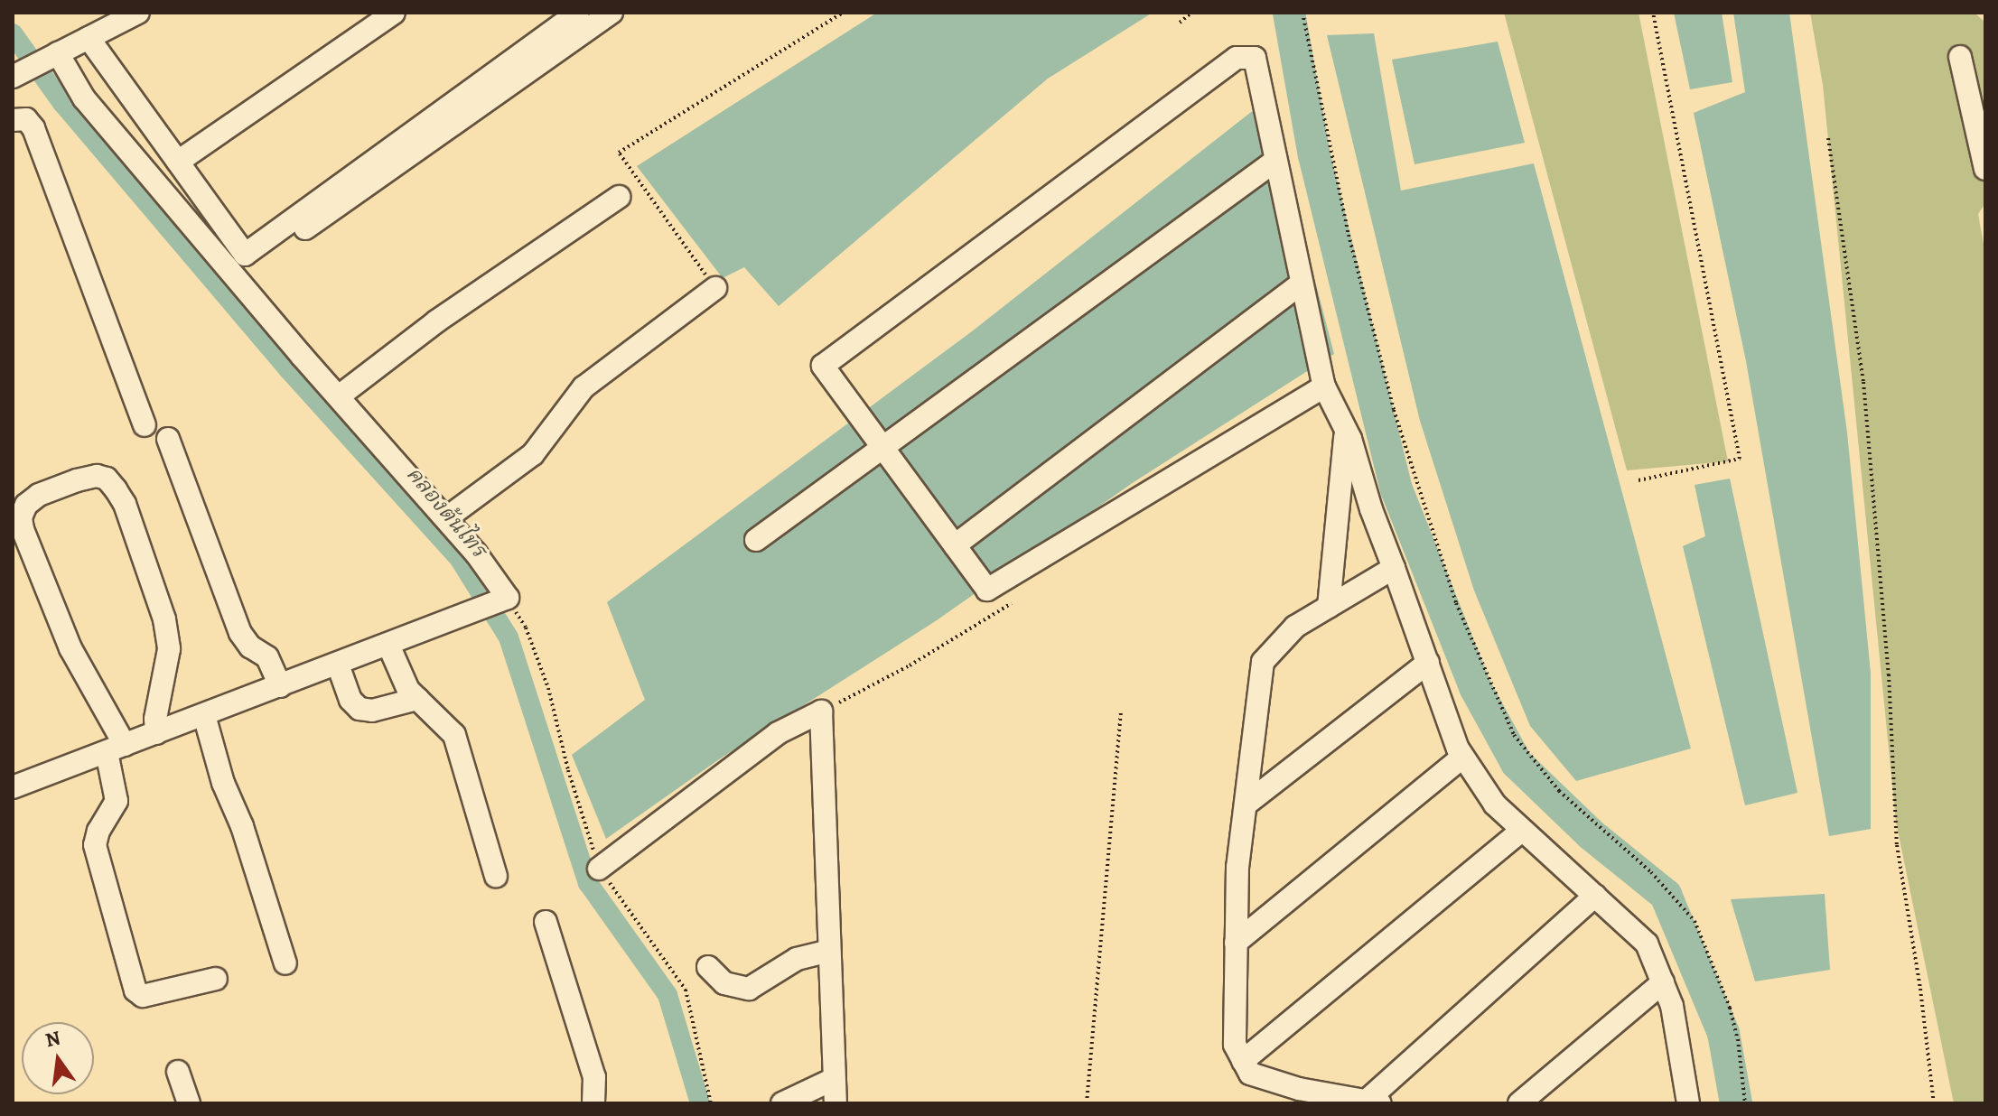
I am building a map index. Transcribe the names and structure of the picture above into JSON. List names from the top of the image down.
{
  "water": ["คลองต้นไทร"],
  "north": "top"
}
